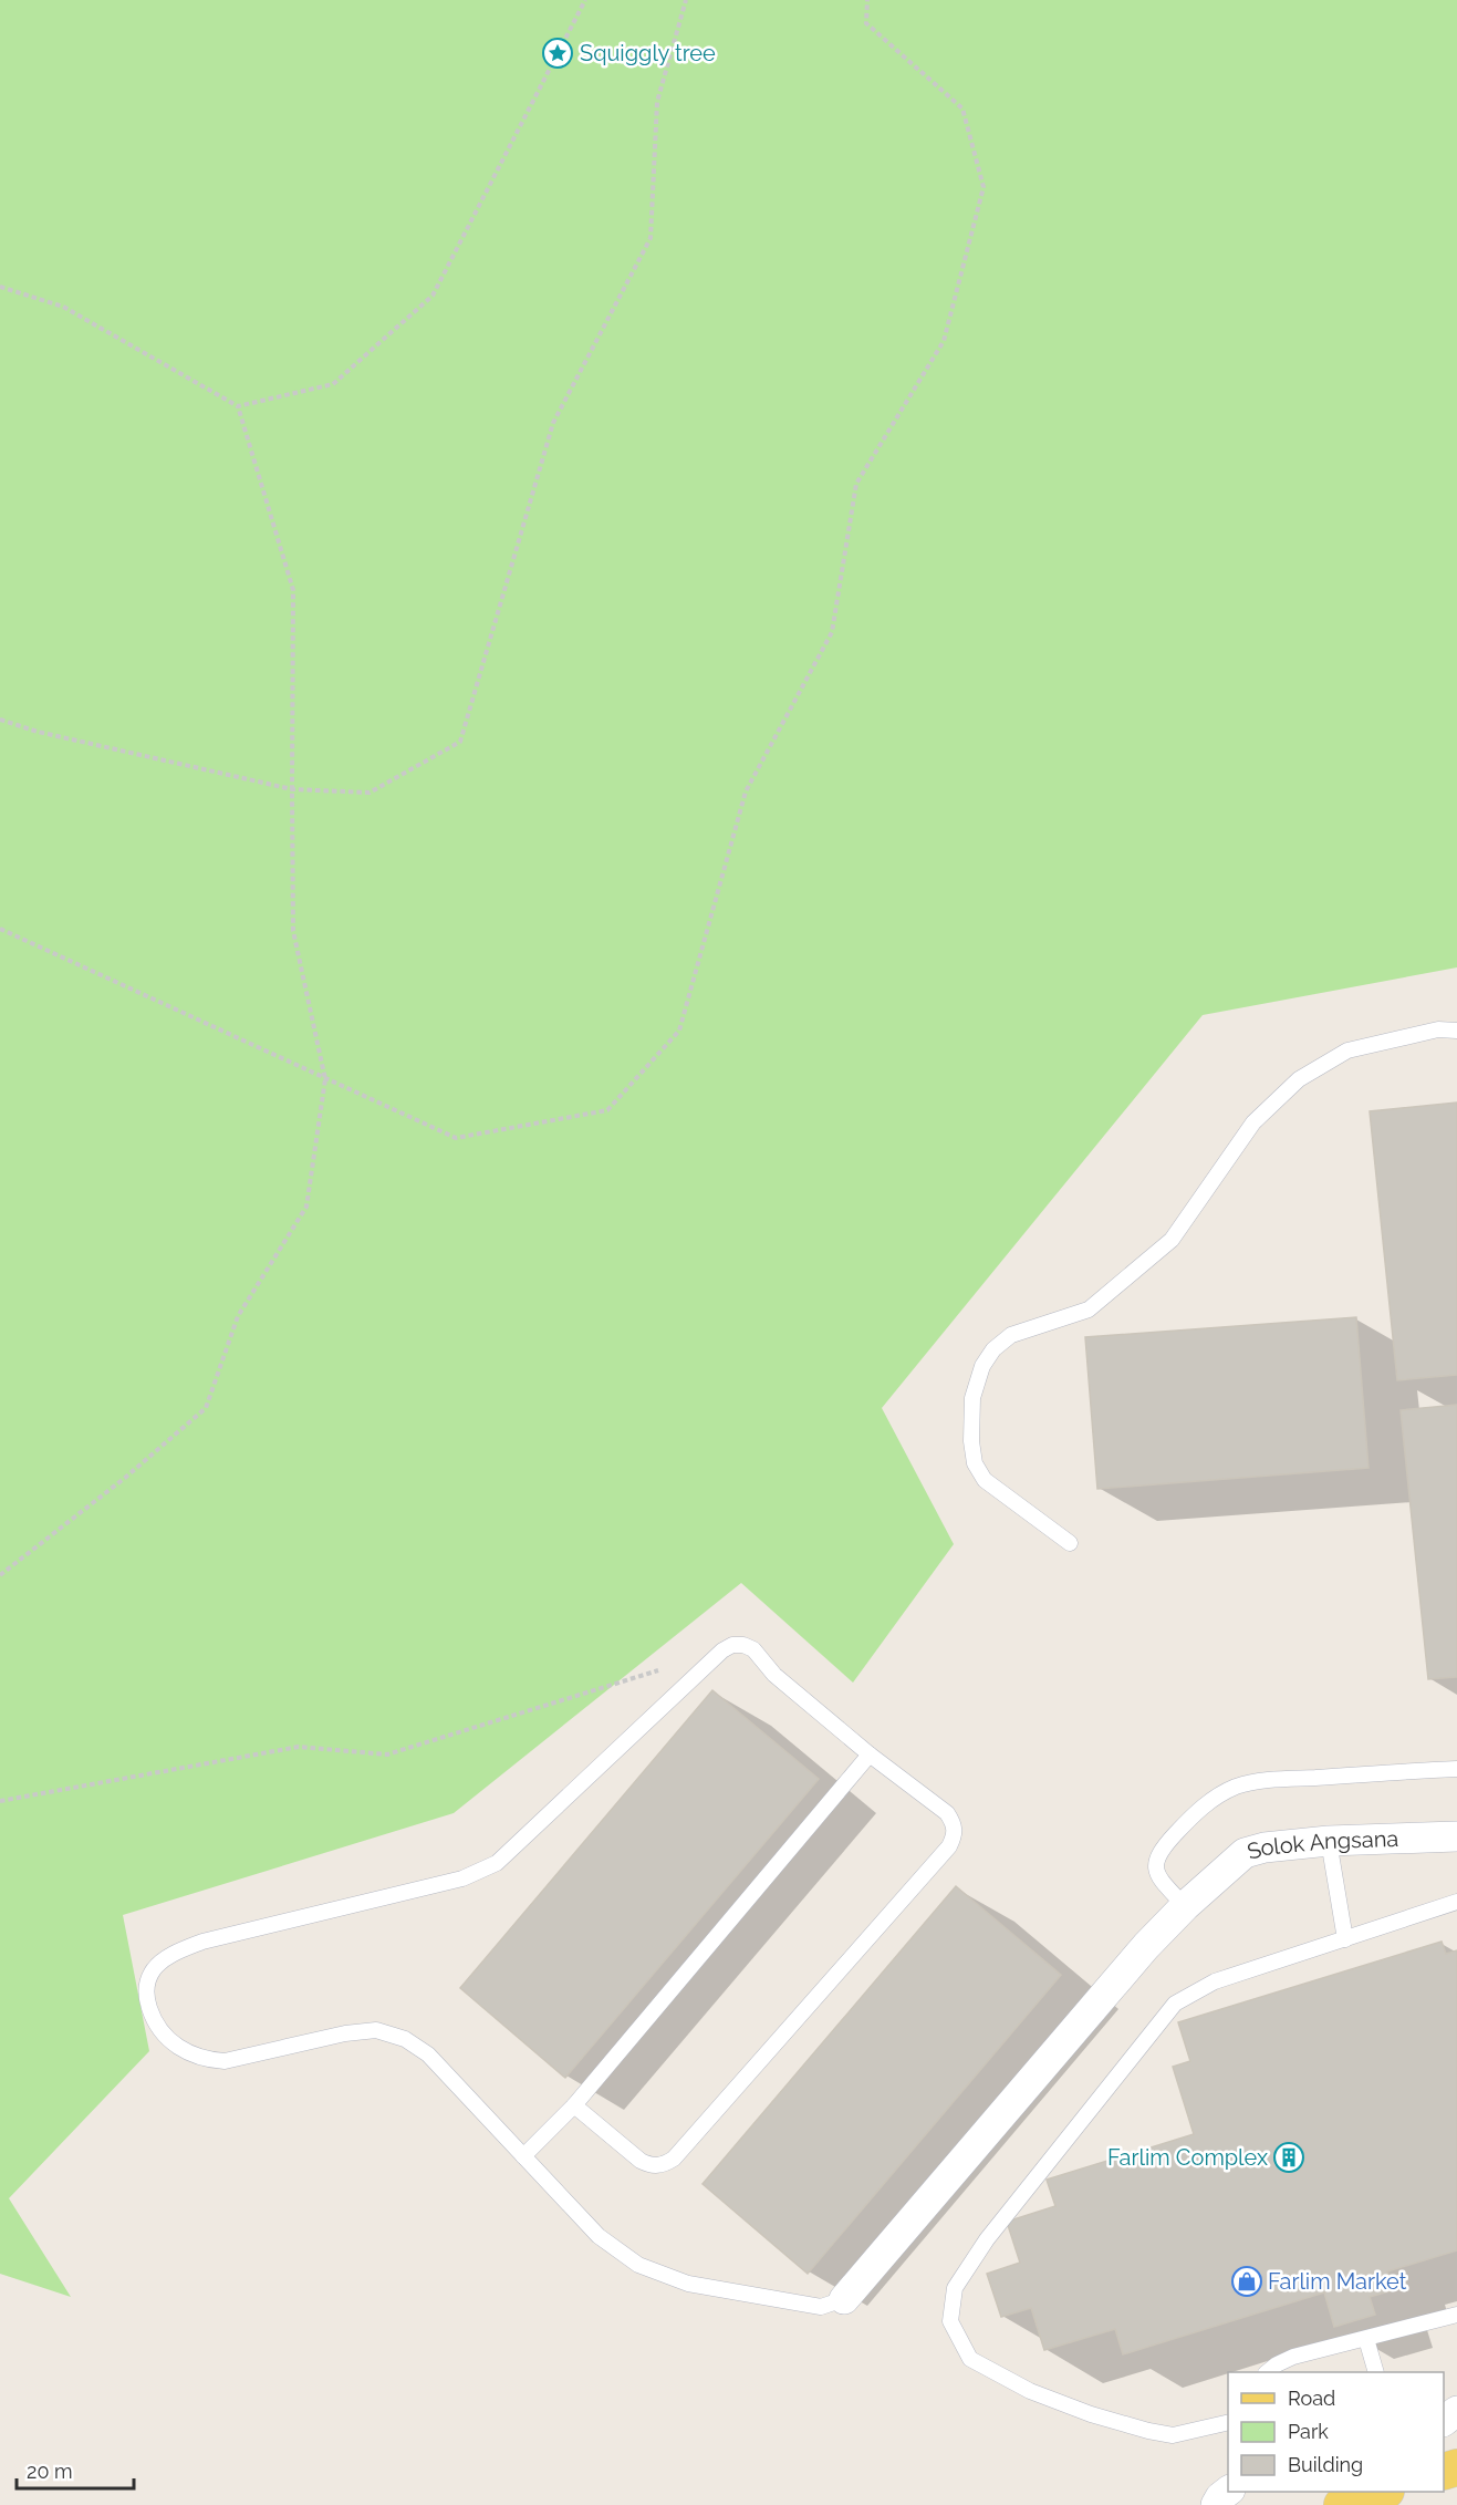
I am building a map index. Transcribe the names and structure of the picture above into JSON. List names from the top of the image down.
{
  "streets": {
    "street": ["Solok Angsana"]
  },
  "places": {
    "place": ["Squiggly tree"],
    "building": ["Farlim Complex"],
    "shop": ["Farlim Market"]
  },
  "legend": ["Road", "Park", "Building"],
  "scale_bar": "20 m"
}
